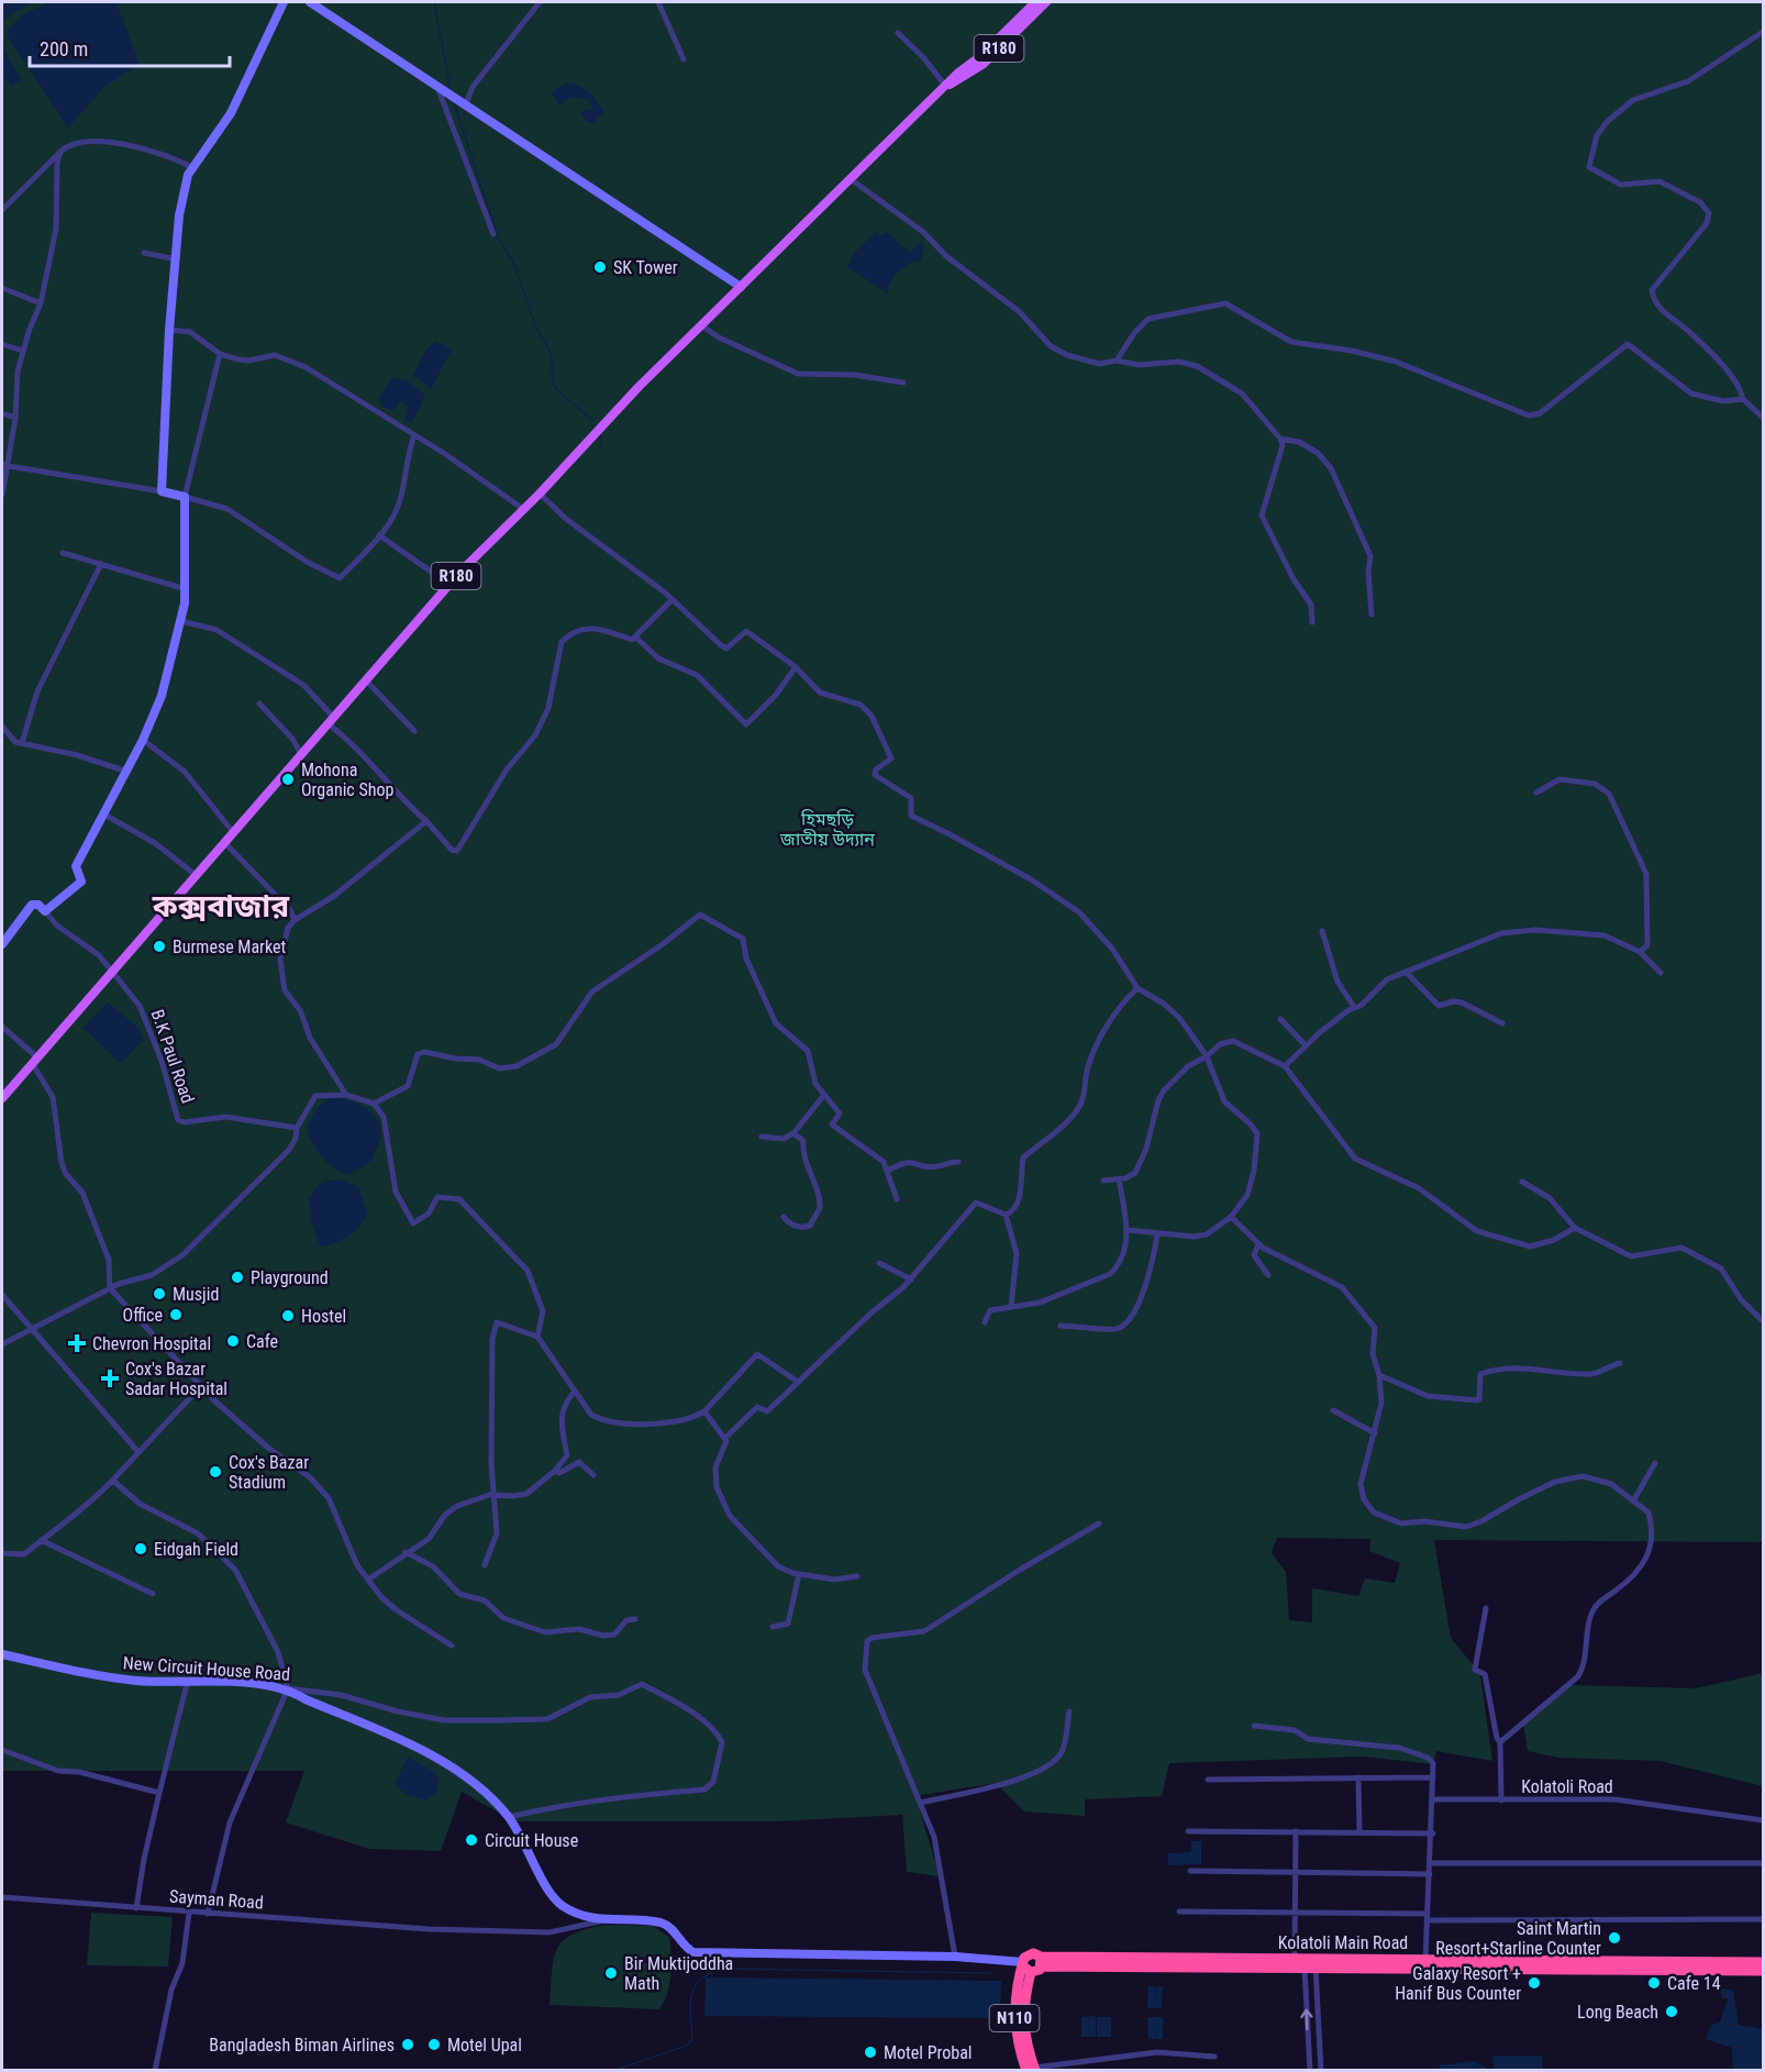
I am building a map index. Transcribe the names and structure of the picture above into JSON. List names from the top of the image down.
{
  "streets": {
    "highway": ["Kolatoli Main Road", "N110"],
    "main road": ["R180"],
    "street": [
      "B.K Paul Road",
      "New Circuit House Road",
      "Kolatoli Road",
      "Sayman Road"
    ]
  },
  "crossings": [
    ["R180", "B.K Paul Road"]
  ],
  "districts": ["কক্সবাজার"],
  "parks": ["হিমছড়ি জাতীয় উদ্যান"],
  "places": {
    "other": [
      "SK Tower",
      "Mohona Organic Shop",
      "Burmese Market",
      "Playground",
      "Musjid",
      "Office",
      "Hostel",
      "Cafe",
      "Cox's Bazar Stadium",
      "Eidgah Field",
      "Circuit House",
      "Saint Martin Resort+Starline Counter",
      "Bir Muktijoddha Math",
      "Galaxy Resort + Hanif Bus Counter",
      "Cafe 14",
      "Long Beach",
      "Bangladesh Biman Airlines",
      "Motel Upal",
      "Motel Probal"
    ],
    "health": ["Chevron Hospital", "Cox's Bazar Sadar Hospital"]
  },
  "scale_bar": "200 m"
}
